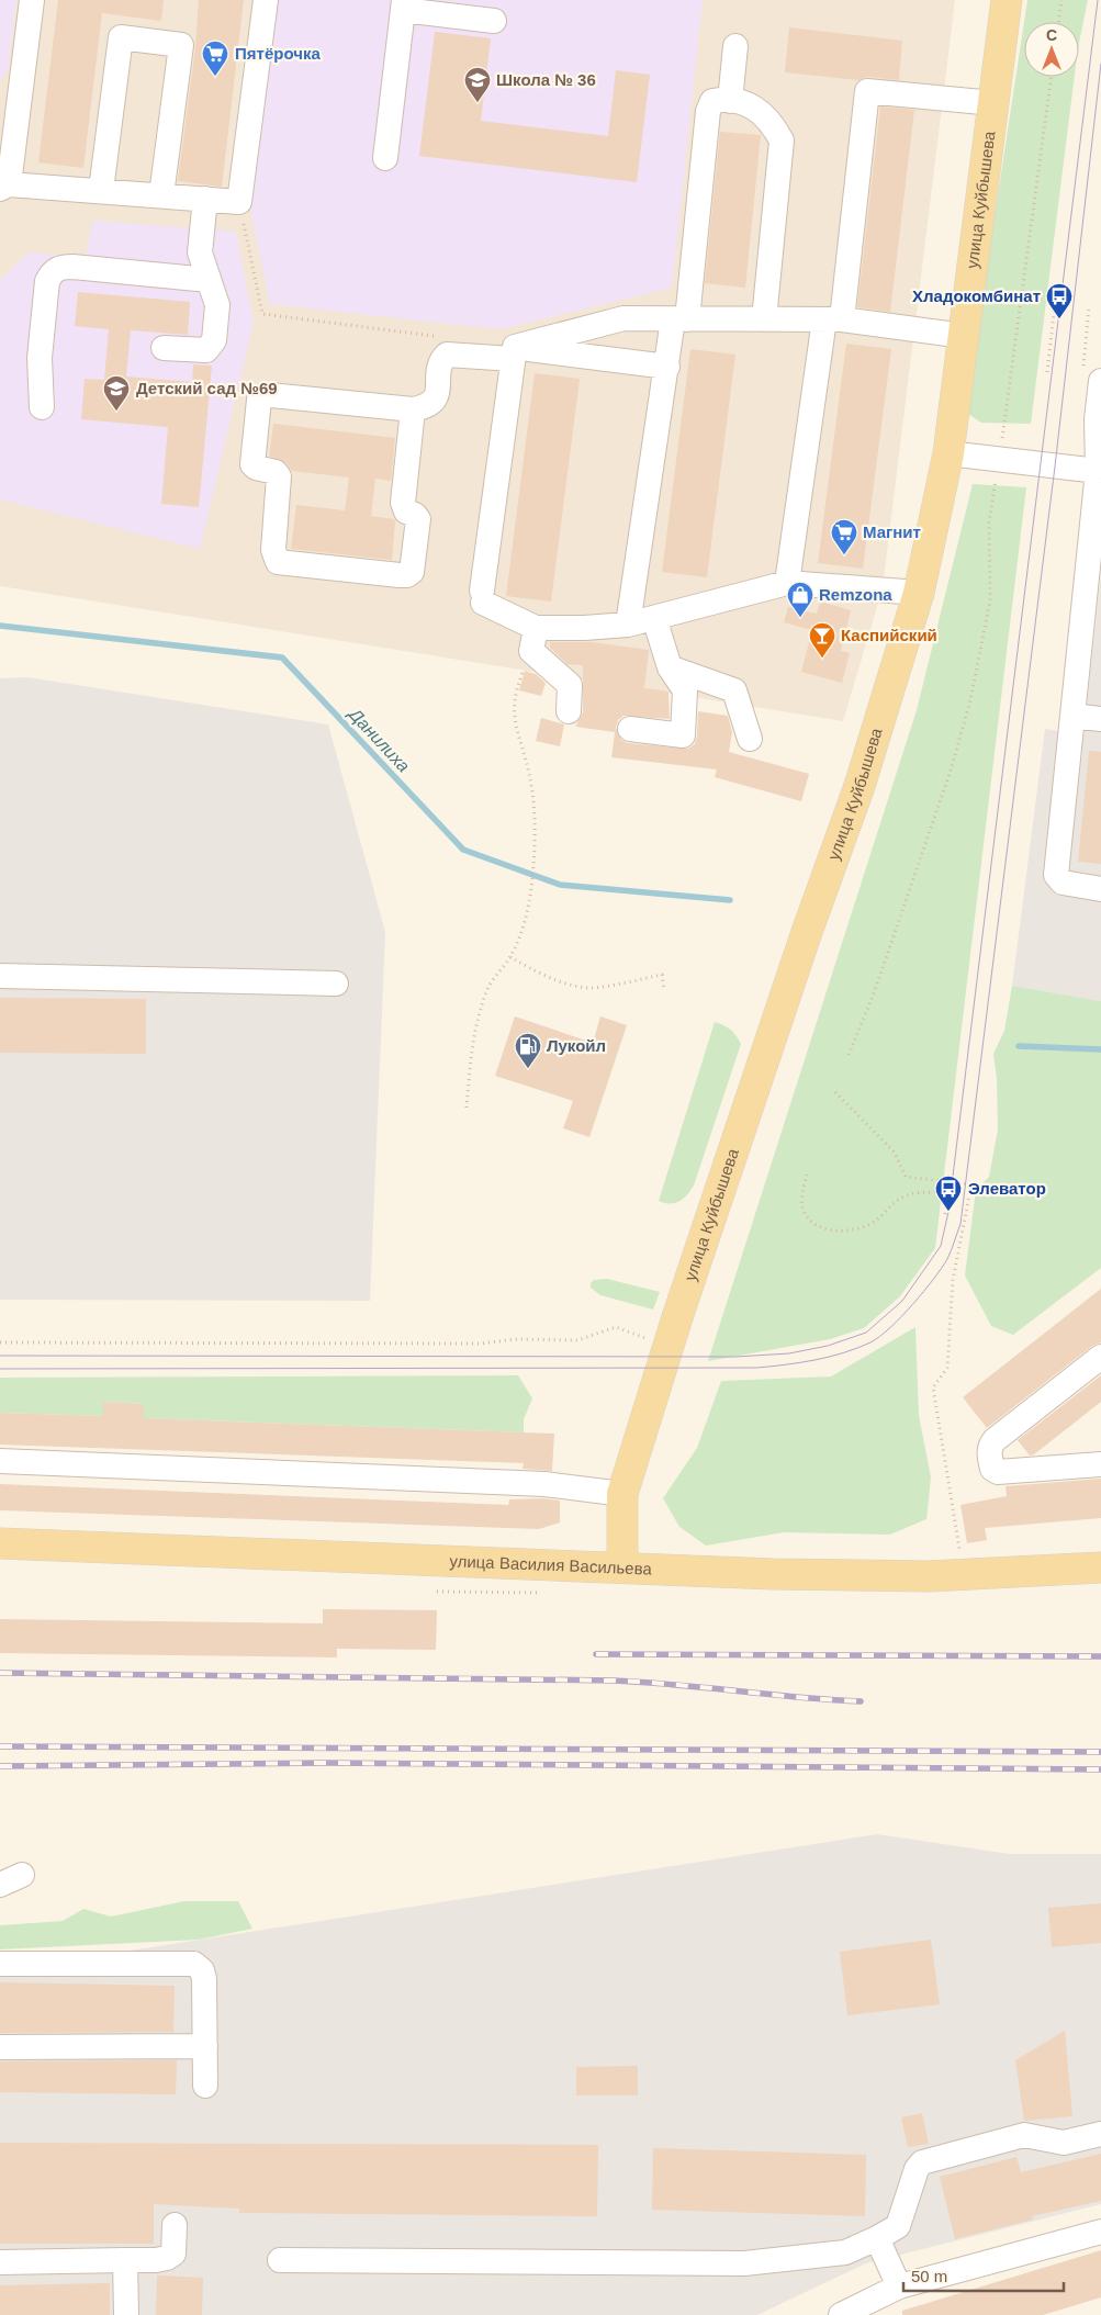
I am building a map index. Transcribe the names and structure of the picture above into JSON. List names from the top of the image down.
{
  "streets": {
    "main road": ["улица Куйбышева", "улица Василия Васильева"]
  },
  "crossings": [
    ["улица Куйбышева", "улица Василия Васильева"]
  ],
  "water": ["Данилиха"],
  "places": {
    "supermarket": ["Пятёрочка", "Магнит"],
    "school or university": ["Школа № 36", "Детский сад №69"],
    "bus stop": ["Хладокомбинат", "Элеватор"],
    "shop": ["Remzona"],
    "bar": ["Каспийский"],
    "fuel station": ["Лукойл"]
  },
  "scale_bar": "50 m",
  "north": "top"
}
